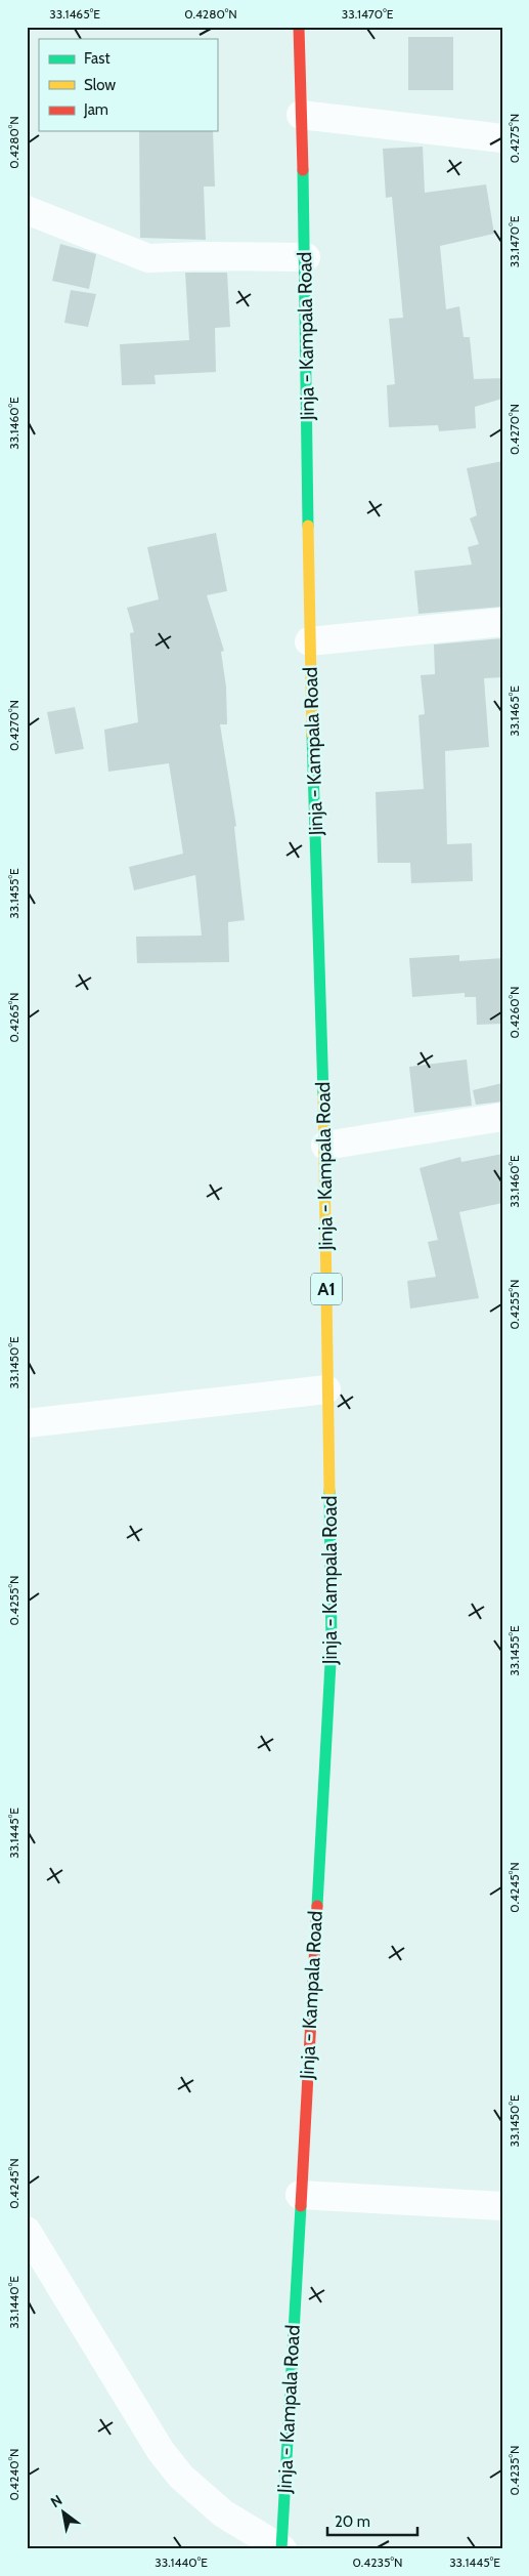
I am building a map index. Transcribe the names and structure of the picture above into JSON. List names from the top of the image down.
{
  "streets": {
    "highway": ["Jinja - Kampala Road", "A1"]
  },
  "legend": ["Fast", "Slow", "Jam"],
  "scale_bar": "20 m",
  "north": "top left",
  "coordinates": [
    "33.1465°E",
    "0.4280°N",
    "33.1470°E",
    "0.4275°N",
    "33.1460°E",
    "0.4270°N",
    "33.1455°E",
    "0.4260°N",
    "0.4265°N",
    "0.4255°N",
    "33.1450°E",
    "33.1445°E",
    "0.4245°N",
    "33.1440°E",
    "0.4235°N",
    "0.4240°N"
  ]
}
